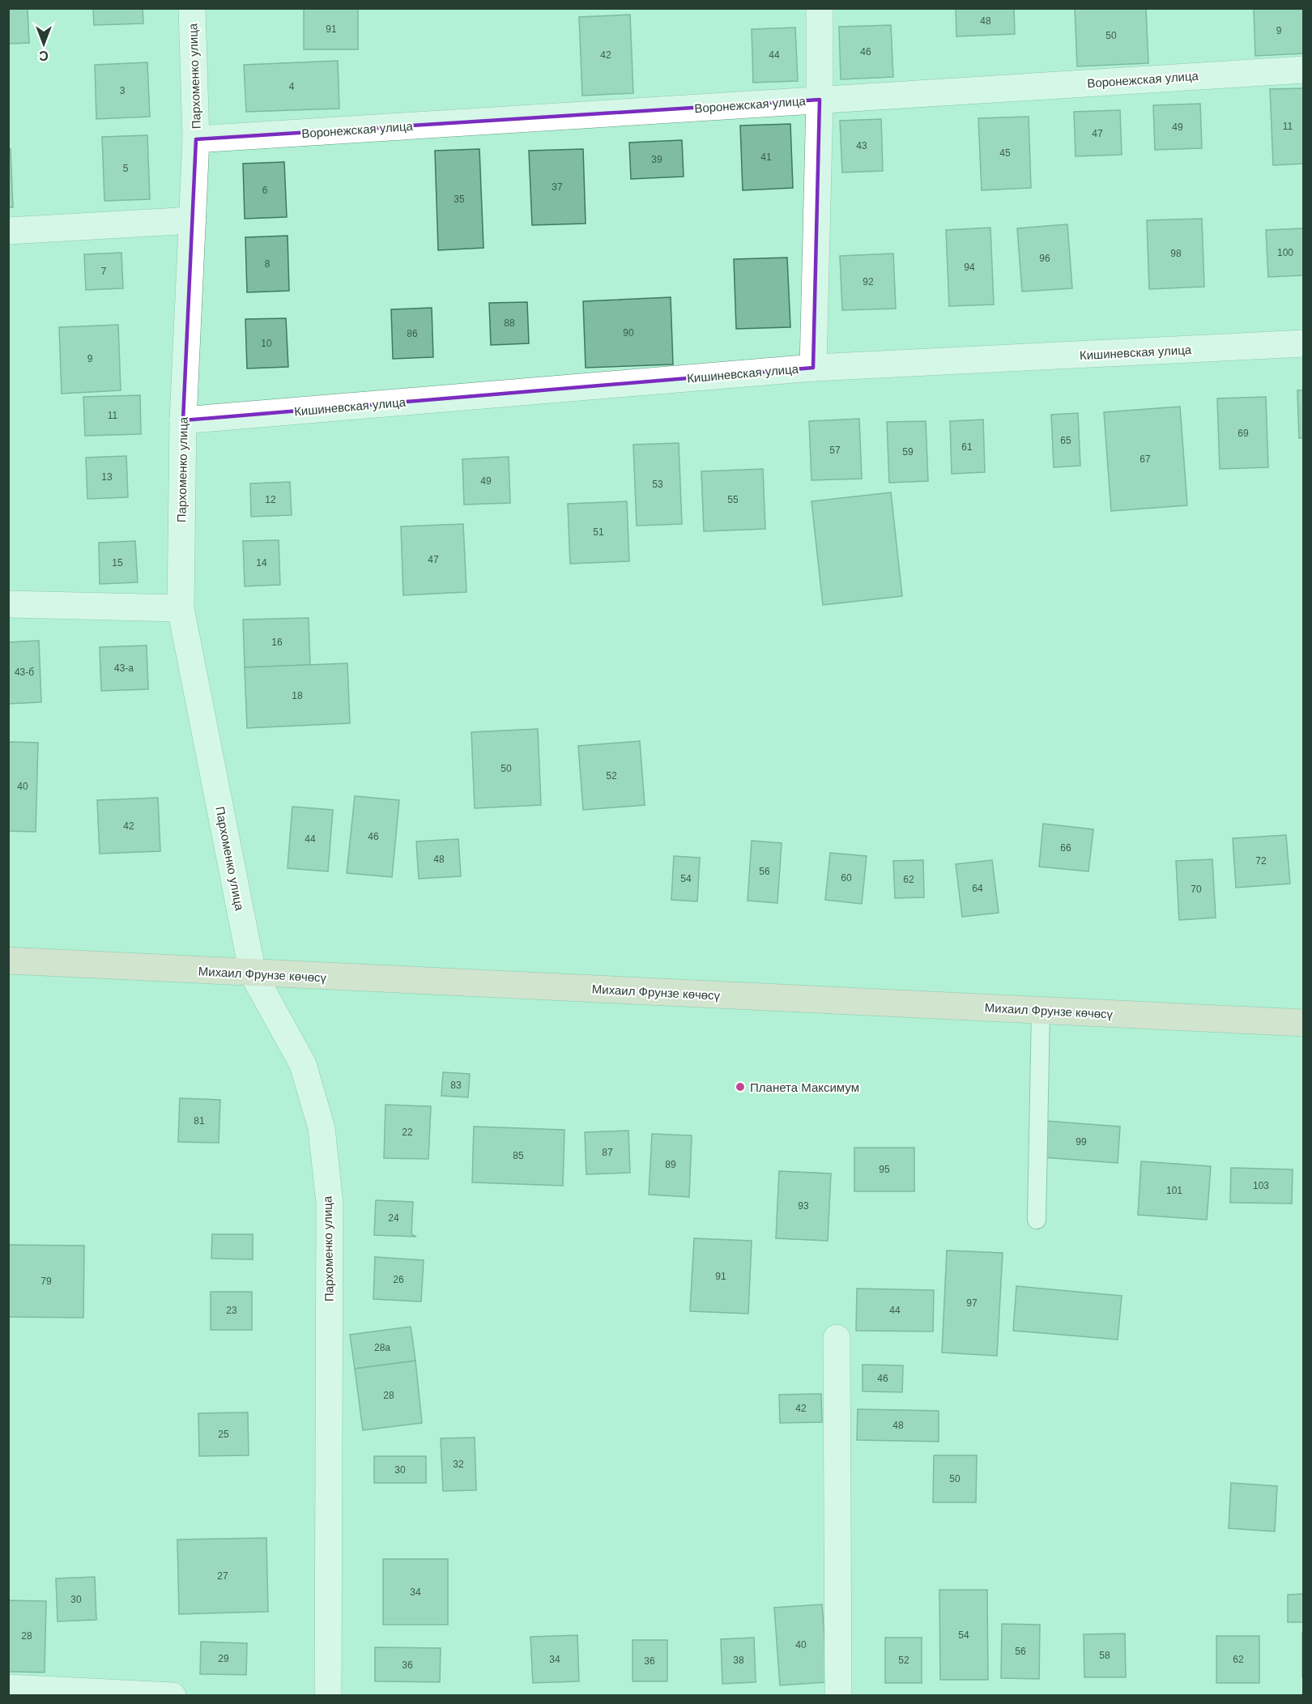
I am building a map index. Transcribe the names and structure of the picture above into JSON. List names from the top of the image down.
{
  "streets": {
    "main road": ["Михаил Фрунзе көчөсү"],
    "street": ["Пархоменко улица", "Воронежская улица", "Кишиневская улица"]
  },
  "crossings": [
    ["Пархоменко улица", "Воронежская улица"],
    ["Пархоменко улица", "Кишиневская улица"],
    ["Пархоменко улица", "Михаил Фрунзе көчөсү"]
  ],
  "places": ["Планета Максимум"],
  "house_numbers": [
    "48",
    "91",
    "9",
    "50",
    "46",
    "42",
    "44",
    "4",
    "3",
    "11",
    "49",
    "47",
    "43",
    "45",
    "41",
    "39",
    "5",
    "37",
    "6",
    "35",
    "100",
    "98",
    "96",
    "8",
    "94",
    "7",
    "92",
    "88",
    "90",
    "86",
    "10",
    "9",
    "11",
    "69",
    "65",
    "61",
    "57",
    "59",
    "67",
    "13",
    "49",
    "53",
    "12",
    "55",
    "51",
    "47",
    "15",
    "14",
    "16",
    "43-a",
    "43-б",
    "18",
    "50",
    "52",
    "40",
    "42",
    "46",
    "44",
    "66",
    "48",
    "72",
    "56",
    "60",
    "54",
    "62",
    "64",
    "70",
    "83",
    "81",
    "22",
    "99",
    "87",
    "85",
    "89",
    "95",
    "103",
    "101",
    "93",
    "24",
    "91",
    "26",
    "79",
    "97",
    "23",
    "44",
    "28а",
    "46",
    "28",
    "42",
    "48",
    "25",
    "32",
    "30",
    "50",
    "27",
    "34",
    "30",
    "54",
    "28",
    "40",
    "56",
    "58",
    "29",
    "34",
    "62",
    "38",
    "52",
    "36",
    "36"
  ],
  "north": "bottom"
}
